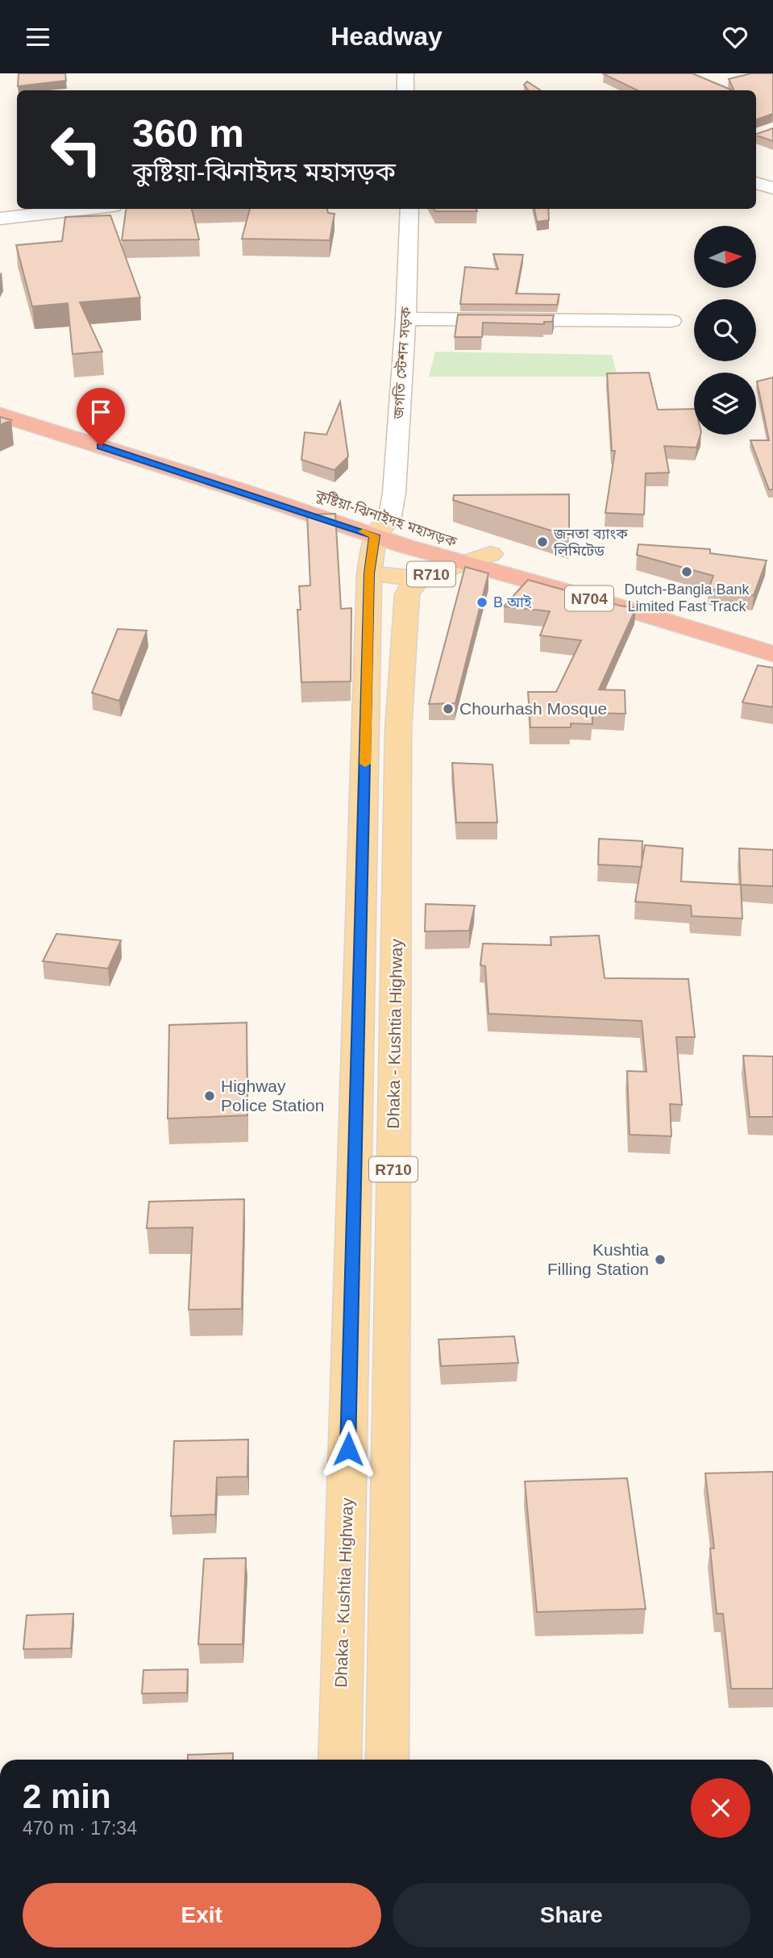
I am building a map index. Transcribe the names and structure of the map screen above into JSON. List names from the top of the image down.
{
  "streets": {
    "highway": ["কুষ্টিয়া-ঝিনাইদহ মহাসড়ক", "N704"],
    "main road": ["R710", "Dhaka - Kushtia Highway"],
    "street": ["জগতি স্টেশন সড়ক"]
  },
  "crossings": [
    ["জগতি স্টেশন সড়ক", "কুষ্টিয়া-ঝিনাইদহ মহাসড়ক"],
    ["জগতি স্টেশন সড়ক", "Dhaka - Kushtia Highway"],
    ["কুষ্টিয়া-ঝিনাইদহ মহাসড়ক", "R710"],
    ["কুষ্টিয়া-ঝিনাইদহ মহাসড়ক", "Dhaka - Kushtia Highway"],
    ["R710", "Dhaka - Kushtia Highway"]
  ],
  "places": [
    "জনতা ব্যাংক লিমিটেড",
    "Dutch-Bangla Bank Limited Fast Track",
    "B আই",
    "Chourhash Mosque",
    "Highway Police Station",
    "Kushtia Filling Station"
  ],
  "north": "right",
  "page": {
    "header": "Headway",
    "turn": ["360 m", "কুষ্টিয়া-ঝিনাইদহ মহাসড়ক"],
    "heading": ["2 min", "470 m · 17:34"],
    "buttons": ["Exit", "Share"]
  }
}
